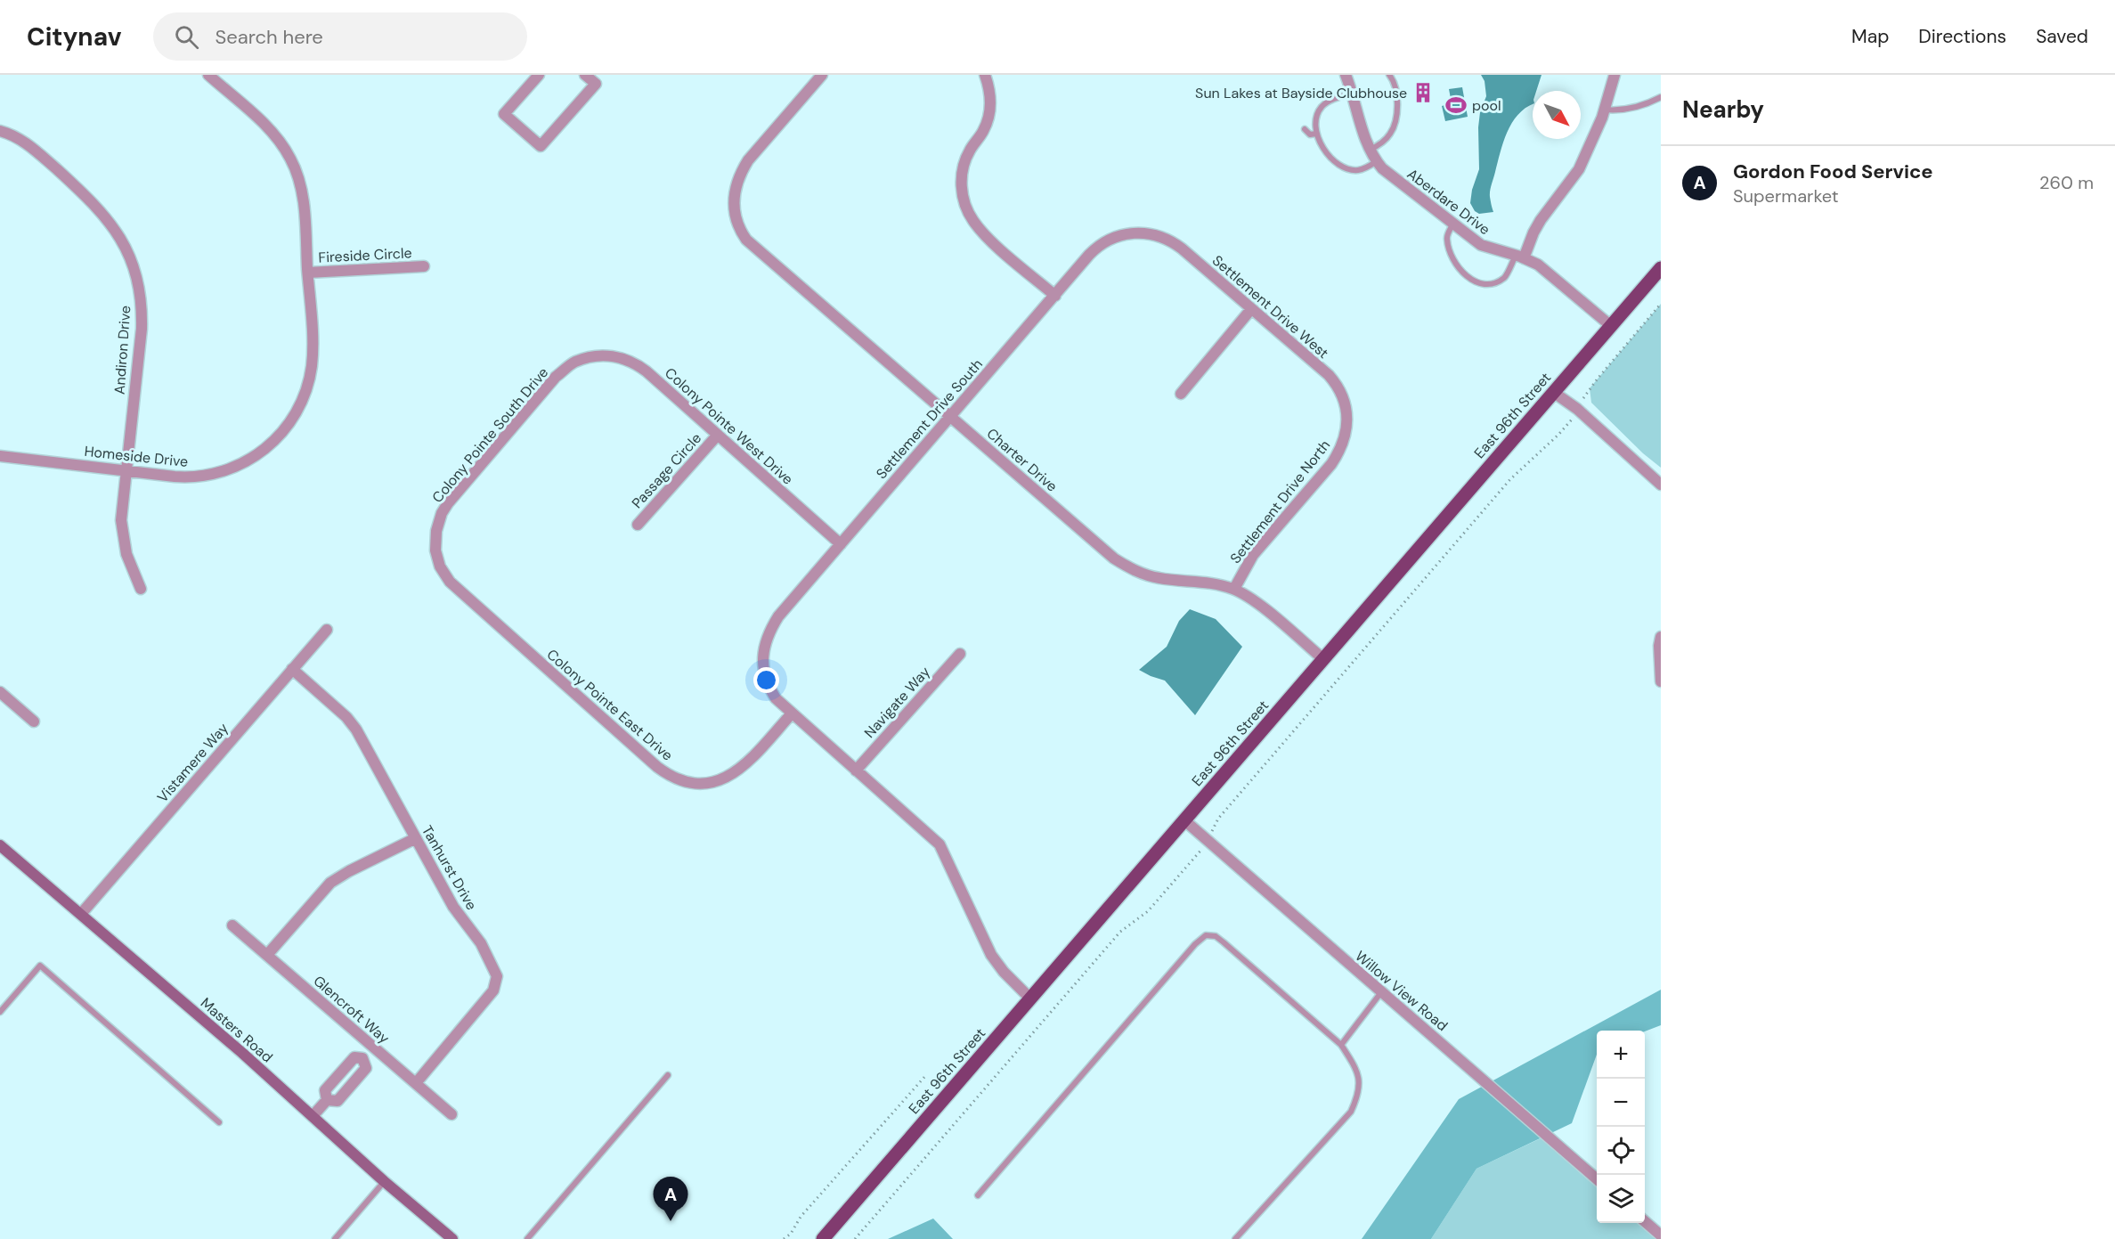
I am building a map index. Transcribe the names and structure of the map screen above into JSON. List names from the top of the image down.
{
  "streets": {
    "main road": ["East 96th Street"],
    "street": [
      "Aberdare Drive",
      "Fireside Circle",
      "Settlement Drive West",
      "Andiron Drive",
      "Settlement Drive South",
      "Colony Pointe West Drive",
      "Colony Pointe South Drive",
      "Homeside Drive",
      "Charter Drive",
      "Passage Circle",
      "Settlement Drive North",
      "Navigate Way",
      "Colony Pointe East Drive",
      "Vistamere Way",
      "Tanhurst Drive",
      "Willow View Road",
      "Glencroft Way",
      "Masters Road"
    ]
  },
  "crossings": [
    ["Aberdare Drive", "East 96th Street"],
    ["Fireside Circle", "Homeside Drive"],
    ["Settlement Drive West", "Settlement Drive South"],
    ["Settlement Drive West", "Settlement Drive North"],
    ["Andiron Drive", "Homeside Drive"],
    ["East 96th Street", "Charter Drive"],
    ["East 96th Street", "Willow View Road"],
    ["Settlement Drive South", "Colony Pointe West Drive"],
    ["Settlement Drive South", "Charter Drive"],
    ["Settlement Drive South", "Colony Pointe East Drive"],
    ["Colony Pointe West Drive", "Colony Pointe South Drive"],
    ["Colony Pointe West Drive", "Passage Circle"],
    ["Colony Pointe South Drive", "Colony Pointe East Drive"],
    ["Charter Drive", "Settlement Drive North"],
    ["Vistamere Way", "Tanhurst Drive"],
    ["Vistamere Way", "Masters Road"],
    ["Tanhurst Drive", "Glencroft Way"]
  ],
  "places": {
    "building": ["Sun Lakes at Bayside Clubhouse"],
    "sports": ["pool"]
  },
  "north": "bottom right",
  "page": {
    "header": "Citynav",
    "search": "Search here",
    "nav": ["Map", "Directions", "Saved"],
    "heading": "Nearby",
    "list": [
      {
        "mark": "A",
        "name": "Gordon Food Service",
        "note": "Supermarket",
        "value": "260 m"
      }
    ],
    "map_buttons": ["+", "−"],
    "pins": "A"
  }
}
